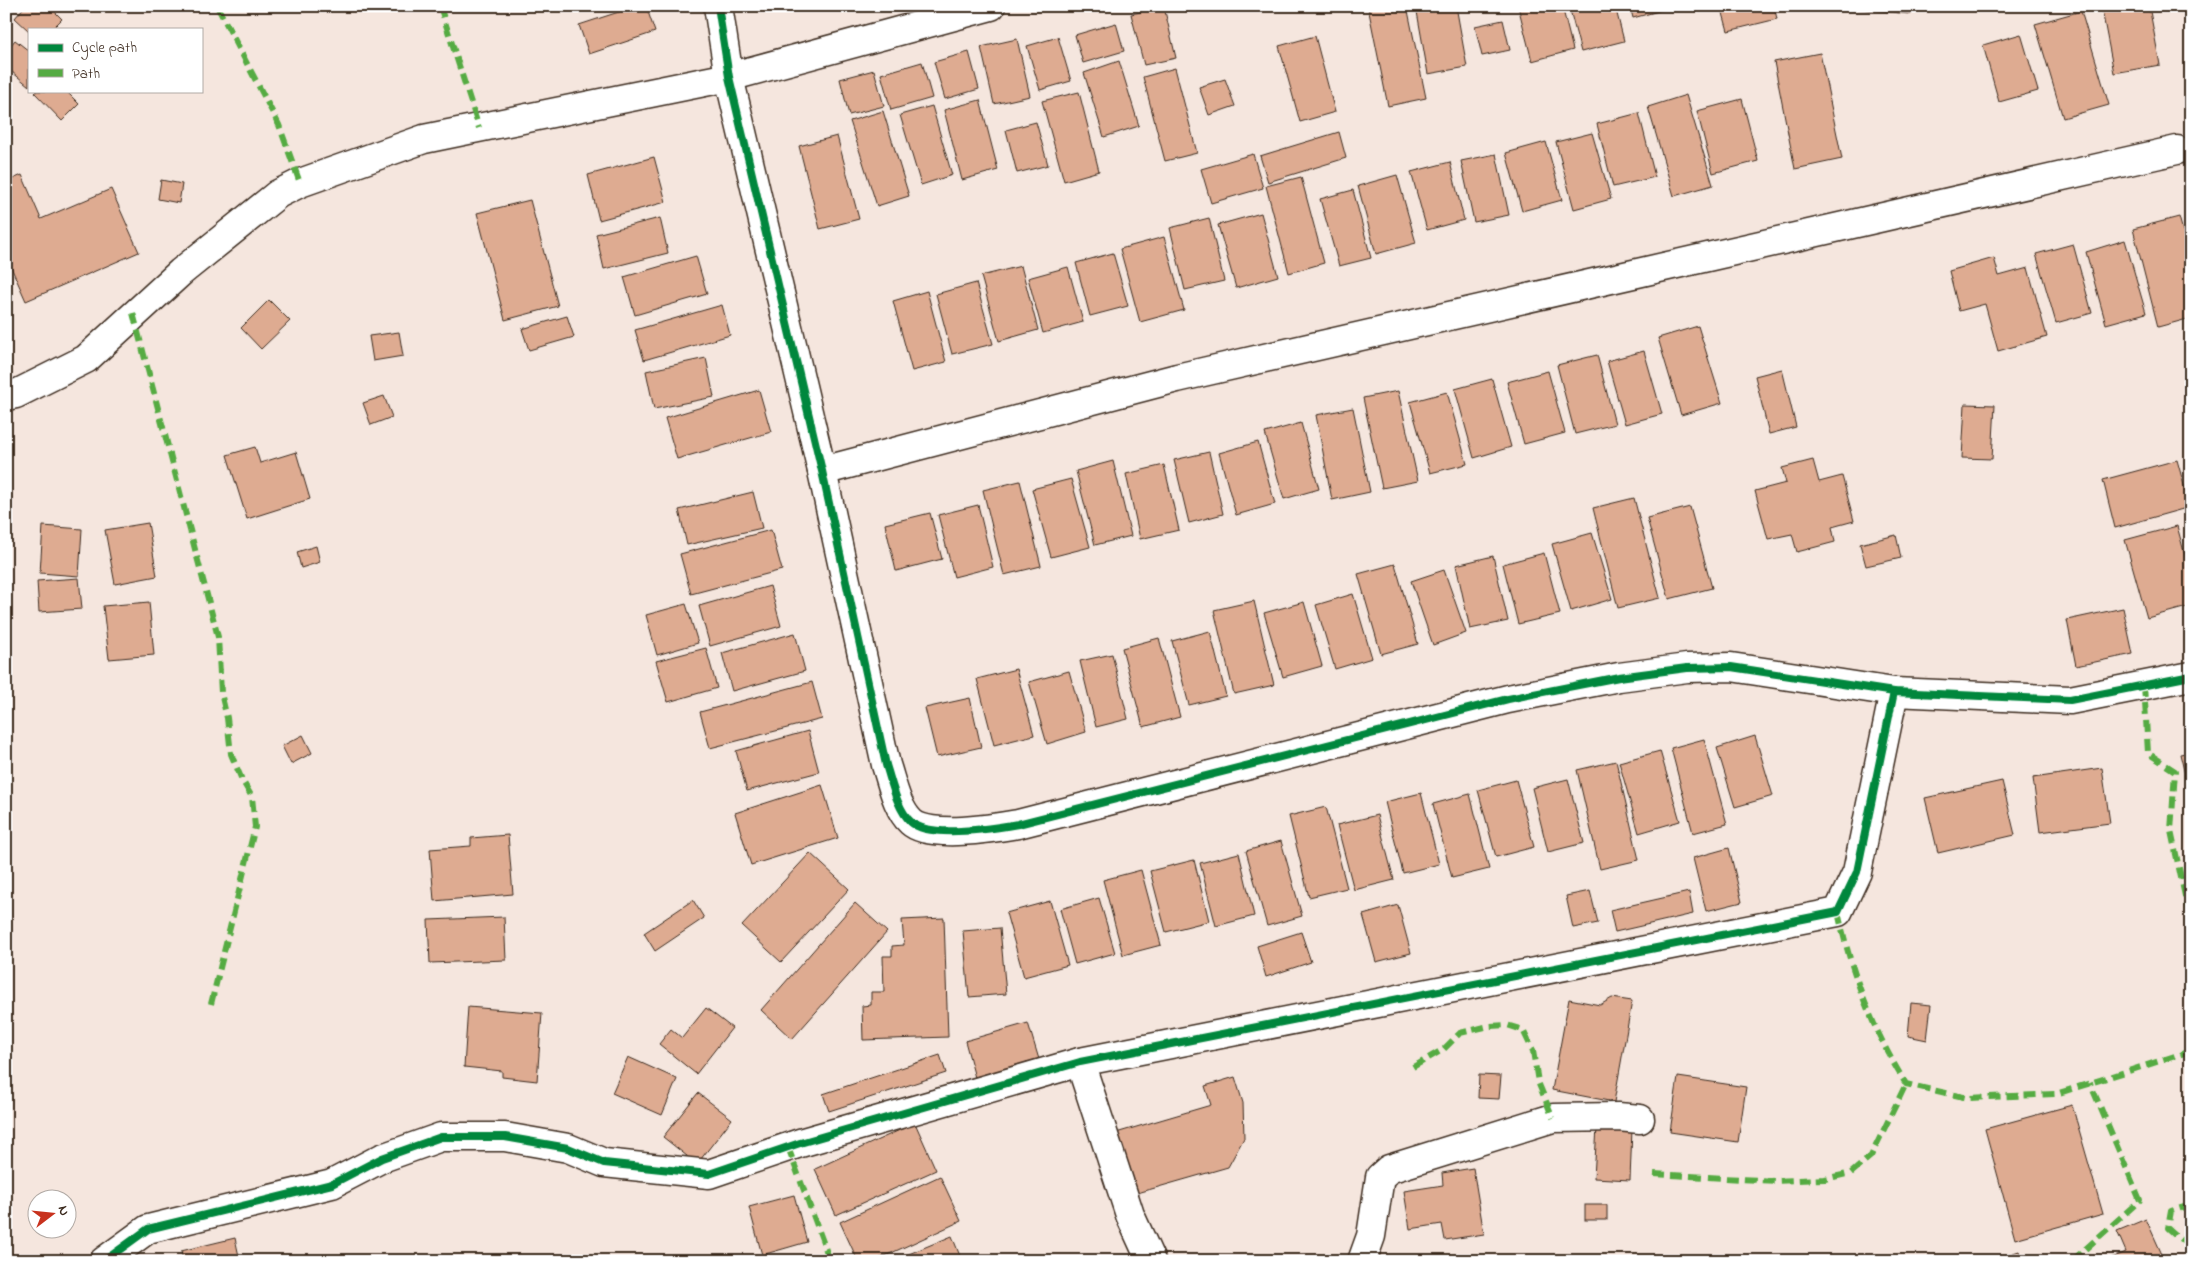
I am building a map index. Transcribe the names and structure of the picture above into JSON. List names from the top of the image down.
{
  "legend": ["Cycle path", "Path"],
  "north": "right"
}
